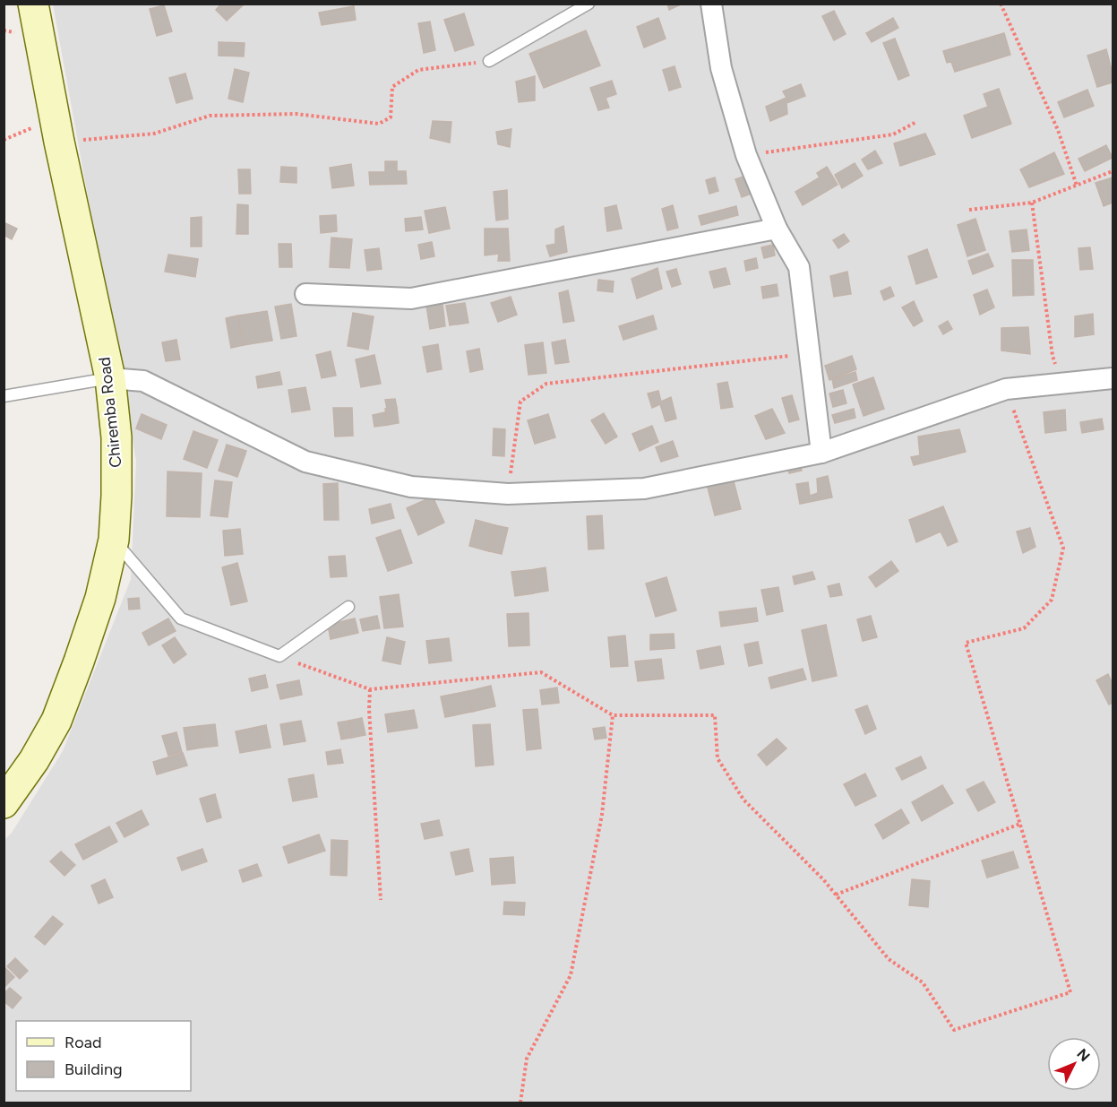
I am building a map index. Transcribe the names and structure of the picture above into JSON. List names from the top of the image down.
{
  "streets": {
    "main road": ["Chiremba Road"]
  },
  "legend": ["Road", "Building"],
  "north": "top right"
}
